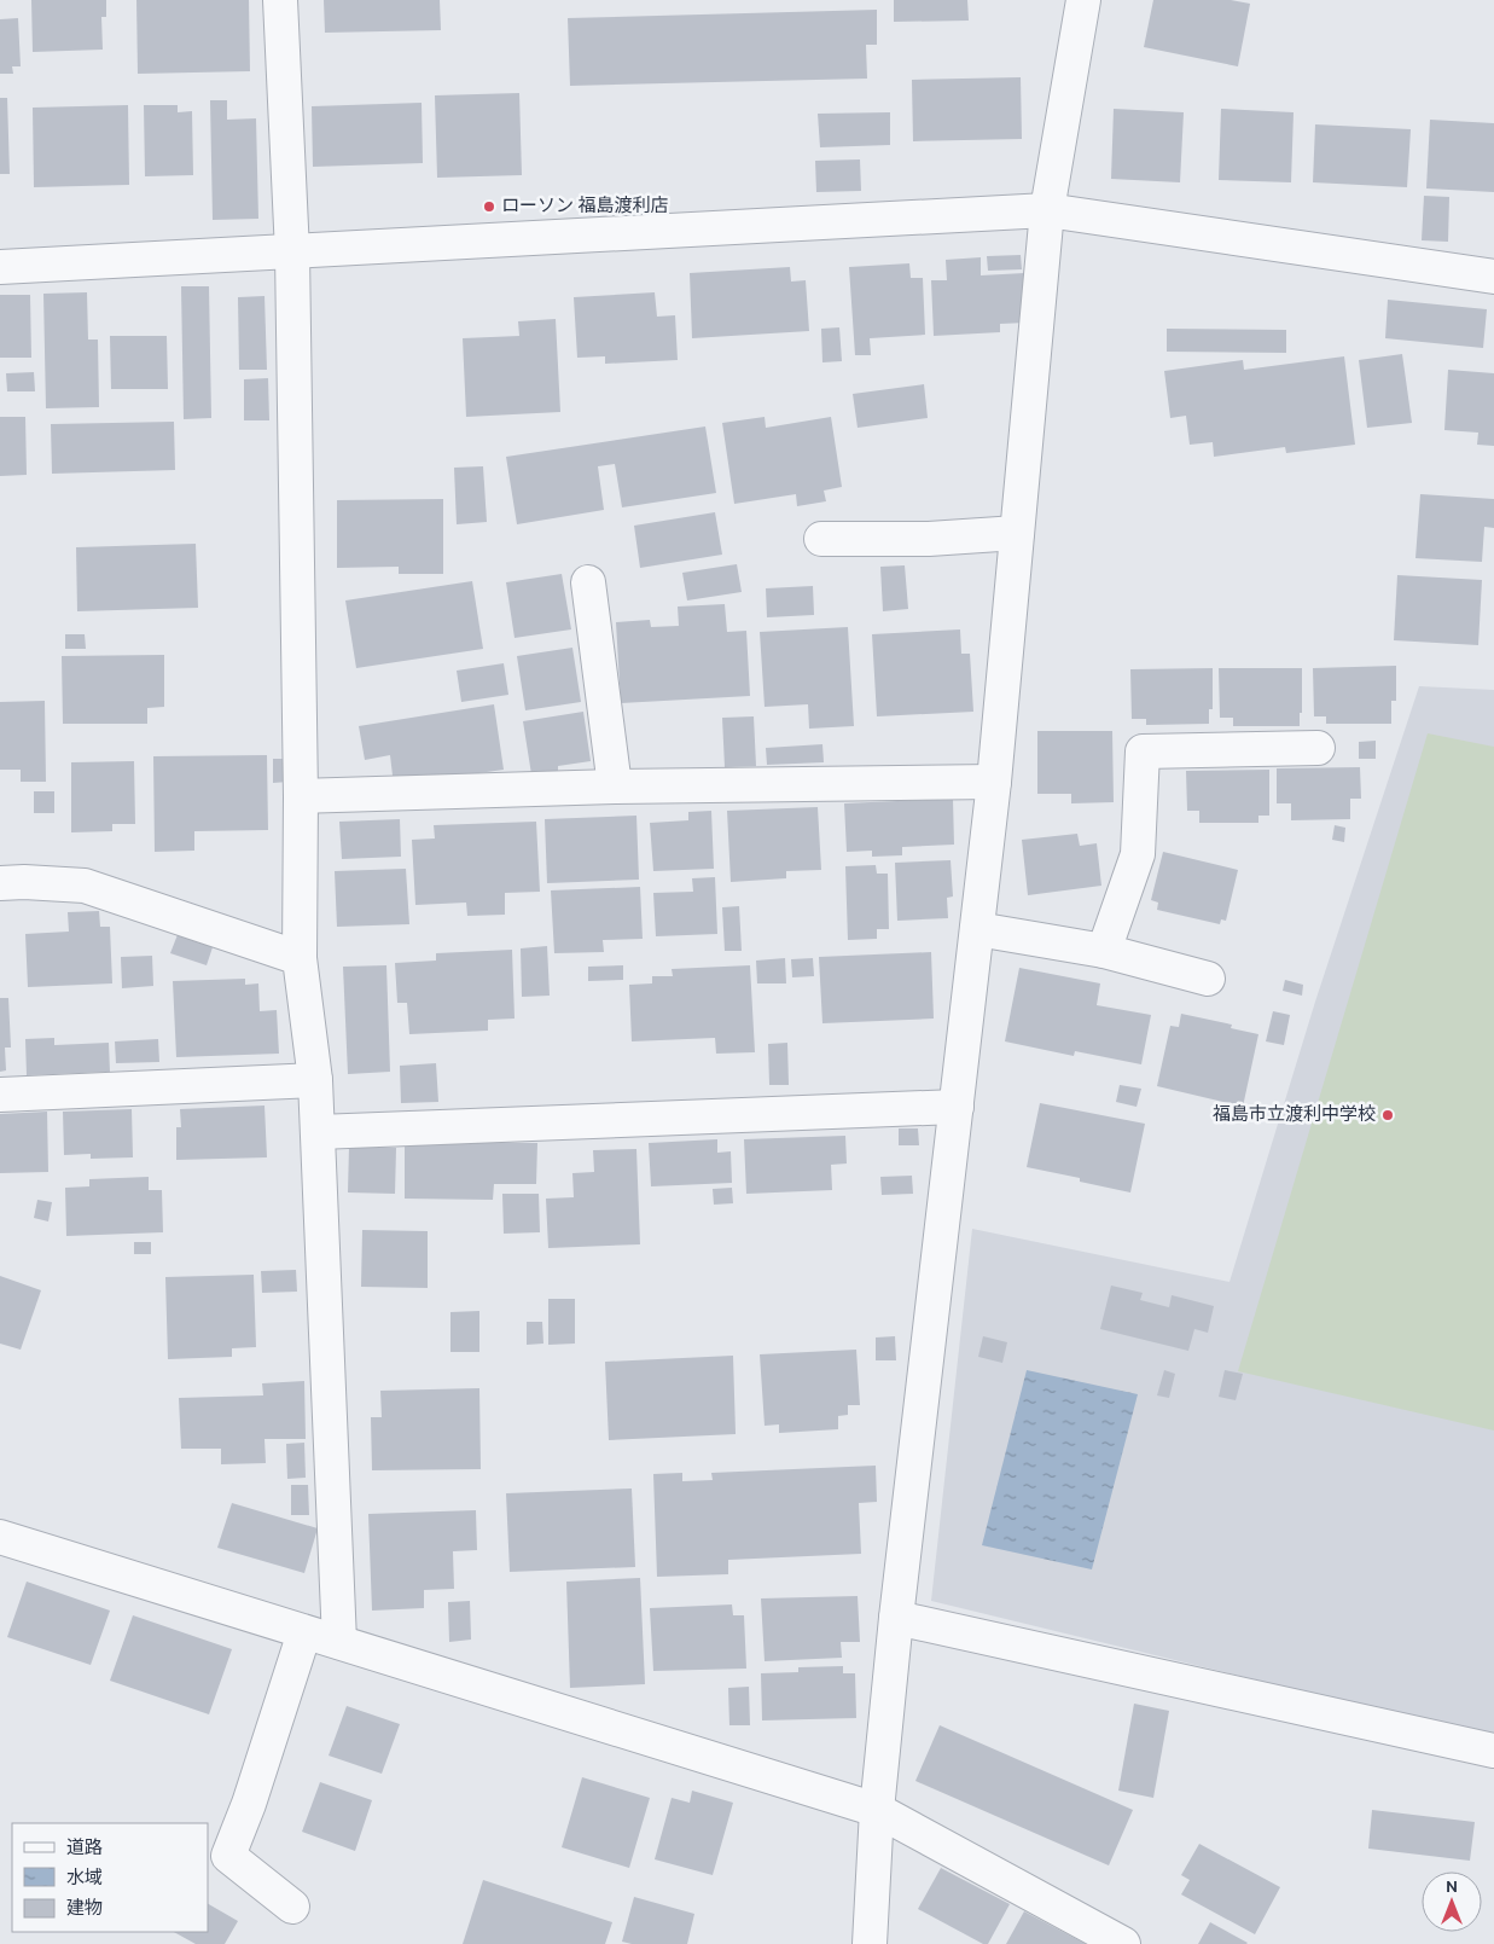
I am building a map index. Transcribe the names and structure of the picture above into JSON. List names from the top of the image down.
{
  "places": ["ローソン 福島渡利店", "福島市立渡利中学校"],
  "legend": ["道路", "水域", "建物"],
  "north": "top"
}
